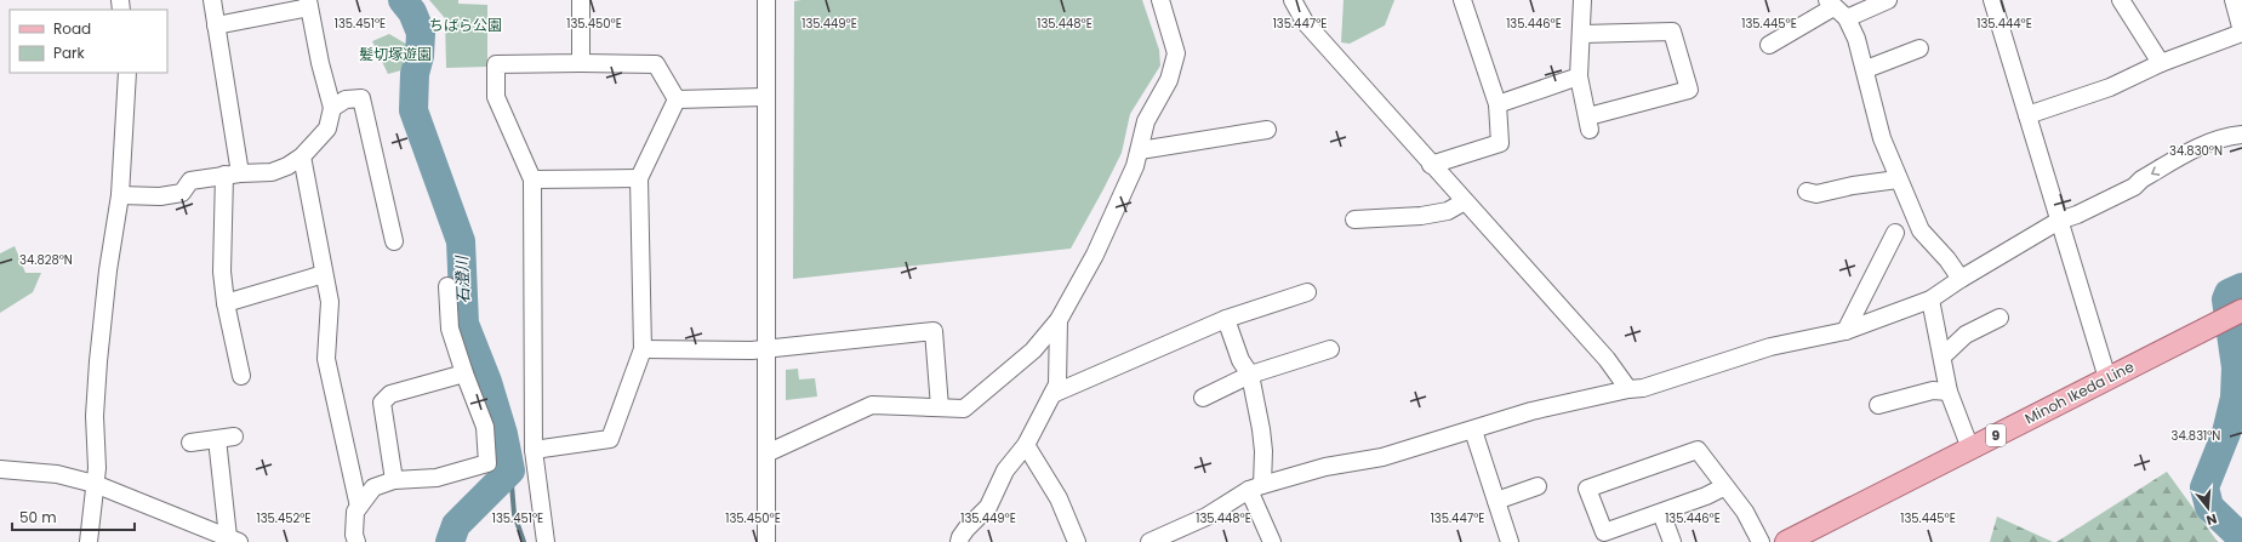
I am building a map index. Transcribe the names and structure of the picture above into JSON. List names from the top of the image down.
{
  "streets": {
    "main road": ["Minoh Ikeda Line", "9"]
  },
  "water": ["石澄川"],
  "parks": ["ちばら公園", "髪切塚遊園"],
  "legend": ["Road", "Park"],
  "scale_bar": "50 m",
  "north": "bottom",
  "coordinates": [
    "135.451°E",
    "135.450°E",
    "135.449°E",
    "135.448°E",
    "135.447°E",
    "135.446°E",
    "135.445°E",
    "135.444°E",
    "34.830°N",
    "34.828°N",
    "34.831°N",
    "135.452°E"
  ]
}
